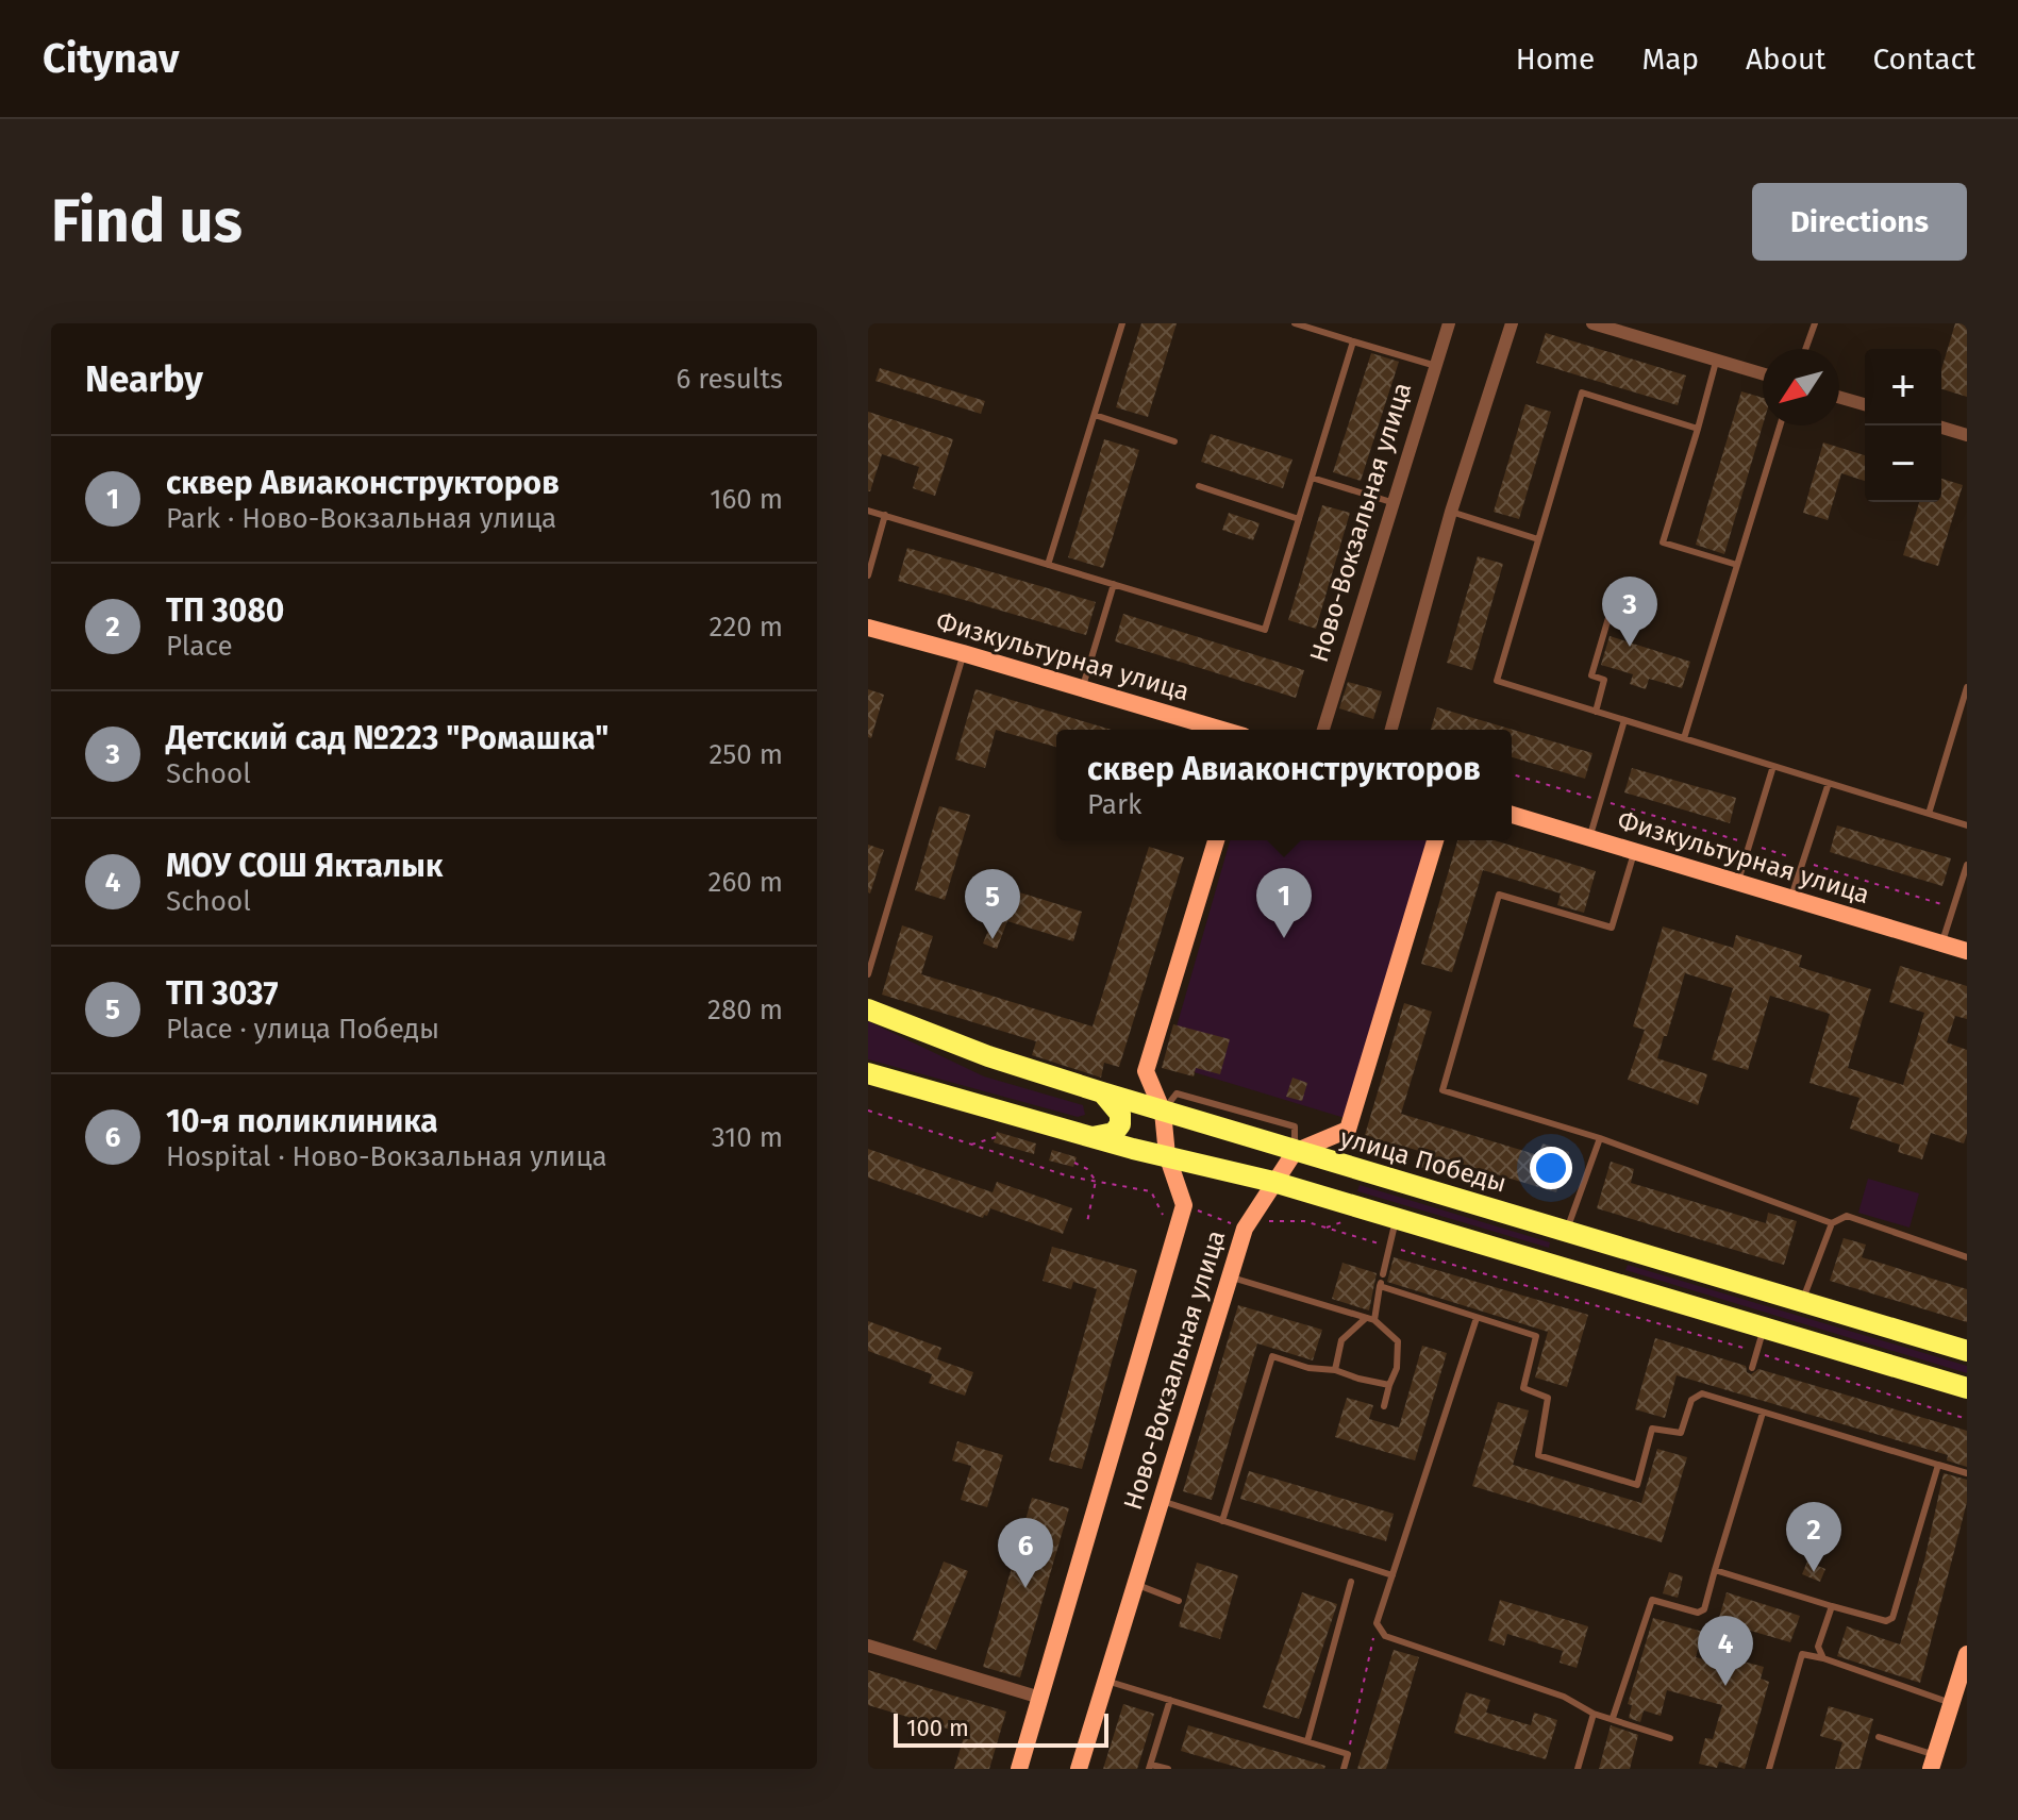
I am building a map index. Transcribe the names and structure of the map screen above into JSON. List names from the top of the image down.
{
  "streets": {
    "main road": ["улица Победы"],
    "street": ["Ново-Вокзальная улица", "Физкультурная улица"]
  },
  "crossings": [
    ["Ново-Вокзальная улица", "улица Победы"]
  ],
  "scale_bar": "100 m",
  "north": "bottom left",
  "page": {
    "header": "Citynav",
    "nav": [
      "Home",
      "Map",
      "About",
      "Contact"
    ],
    "buttons": "Directions",
    "title": "Find us",
    "heading": ["Nearby", "6 results"],
    "map_buttons": ["+", "−"],
    "list": [
      {
        "mark": "1",
        "name": "сквер Авиаконструкторов",
        "note": "Park · Ново-Вокзальная улица",
        "value": "160 m"
      },
      {
        "mark": "2",
        "name": "ТП 3080",
        "note": "Place",
        "value": "220 m"
      },
      {
        "mark": "3",
        "name": "Детский сад №223 \"Ромашка\"",
        "note": "School",
        "value": "250 m"
      },
      {
        "mark": "4",
        "name": "МОУ СОШ Якталык",
        "note": "School",
        "value": "260 m"
      },
      {
        "mark": "5",
        "name": "ТП 3037",
        "note": "Place · улица Победы",
        "value": "280 m"
      },
      {
        "mark": "6",
        "name": "10-я поликлиника",
        "note": "Hospital · Ново-Вокзальная улица",
        "value": "310 m"
      }
    ],
    "pins": [
      "3",
      "1",
      "5",
      "2",
      "6",
      "4"
    ],
    "popup": ["сквер Авиаконструкторов", "Park"],
    "scale": "100 m"
  }
}
